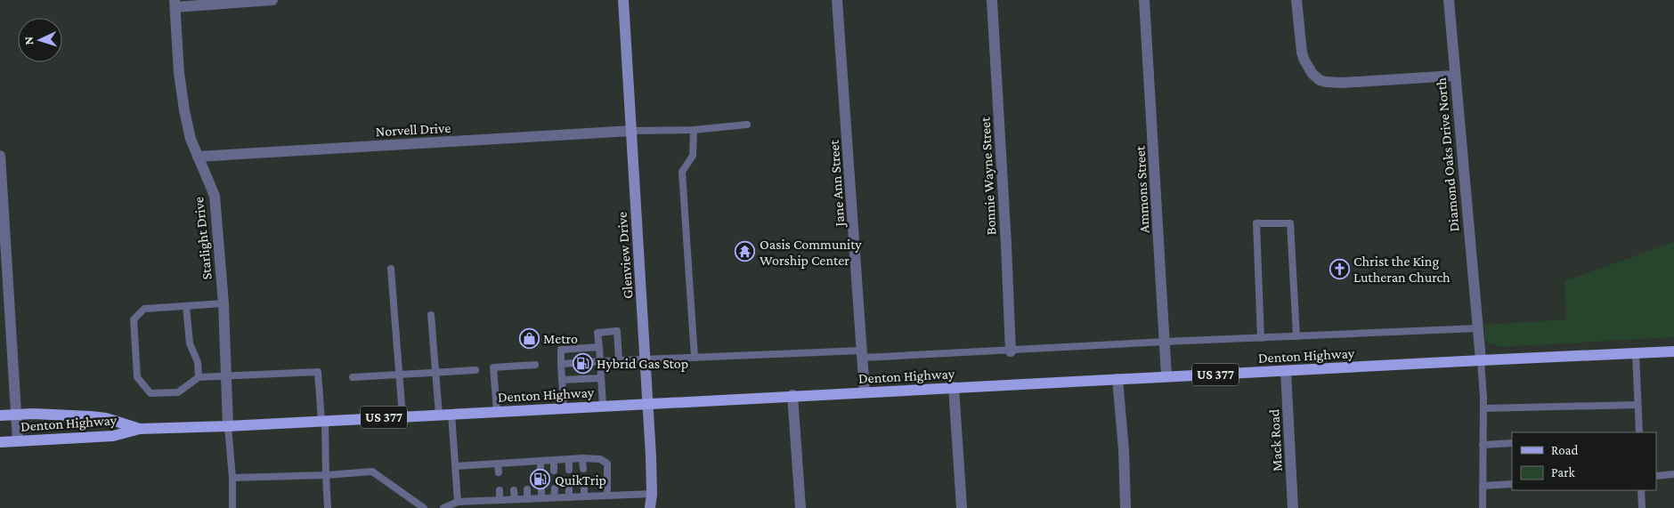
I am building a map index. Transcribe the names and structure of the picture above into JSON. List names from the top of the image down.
{
  "streets": {
    "main road": ["Glenview Drive", "Denton Highway", "US 377"],
    "street": [
      "Norvell Drive",
      "Diamond Oaks Drive North",
      "Bonnie Wayne Street",
      "Jane Ann Street",
      "Ammons Street",
      "Starlight Drive",
      "Mack Road"
    ]
  },
  "crossings": [
    ["Norvell Drive", "Starlight Drive"],
    ["Norvell Drive", "Glenview Drive"],
    ["Diamond Oaks Drive North", "Denton Highway"],
    ["Jane Ann Street", "Denton Highway"],
    ["Ammons Street", "Denton Highway"],
    ["Starlight Drive", "Denton Highway"],
    ["Glenview Drive", "Denton Highway"],
    ["Denton Highway", "Mack Road"]
  ],
  "places": {
    "temple": ["Oasis Community Worship Center"],
    "church": ["Christ the King Lutheran Church"],
    "shop": ["Metro"],
    "fuel station": ["Hybrid Gas Stop", "QuikTrip"]
  },
  "legend": ["Road", "Park"],
  "north": "left"
}
